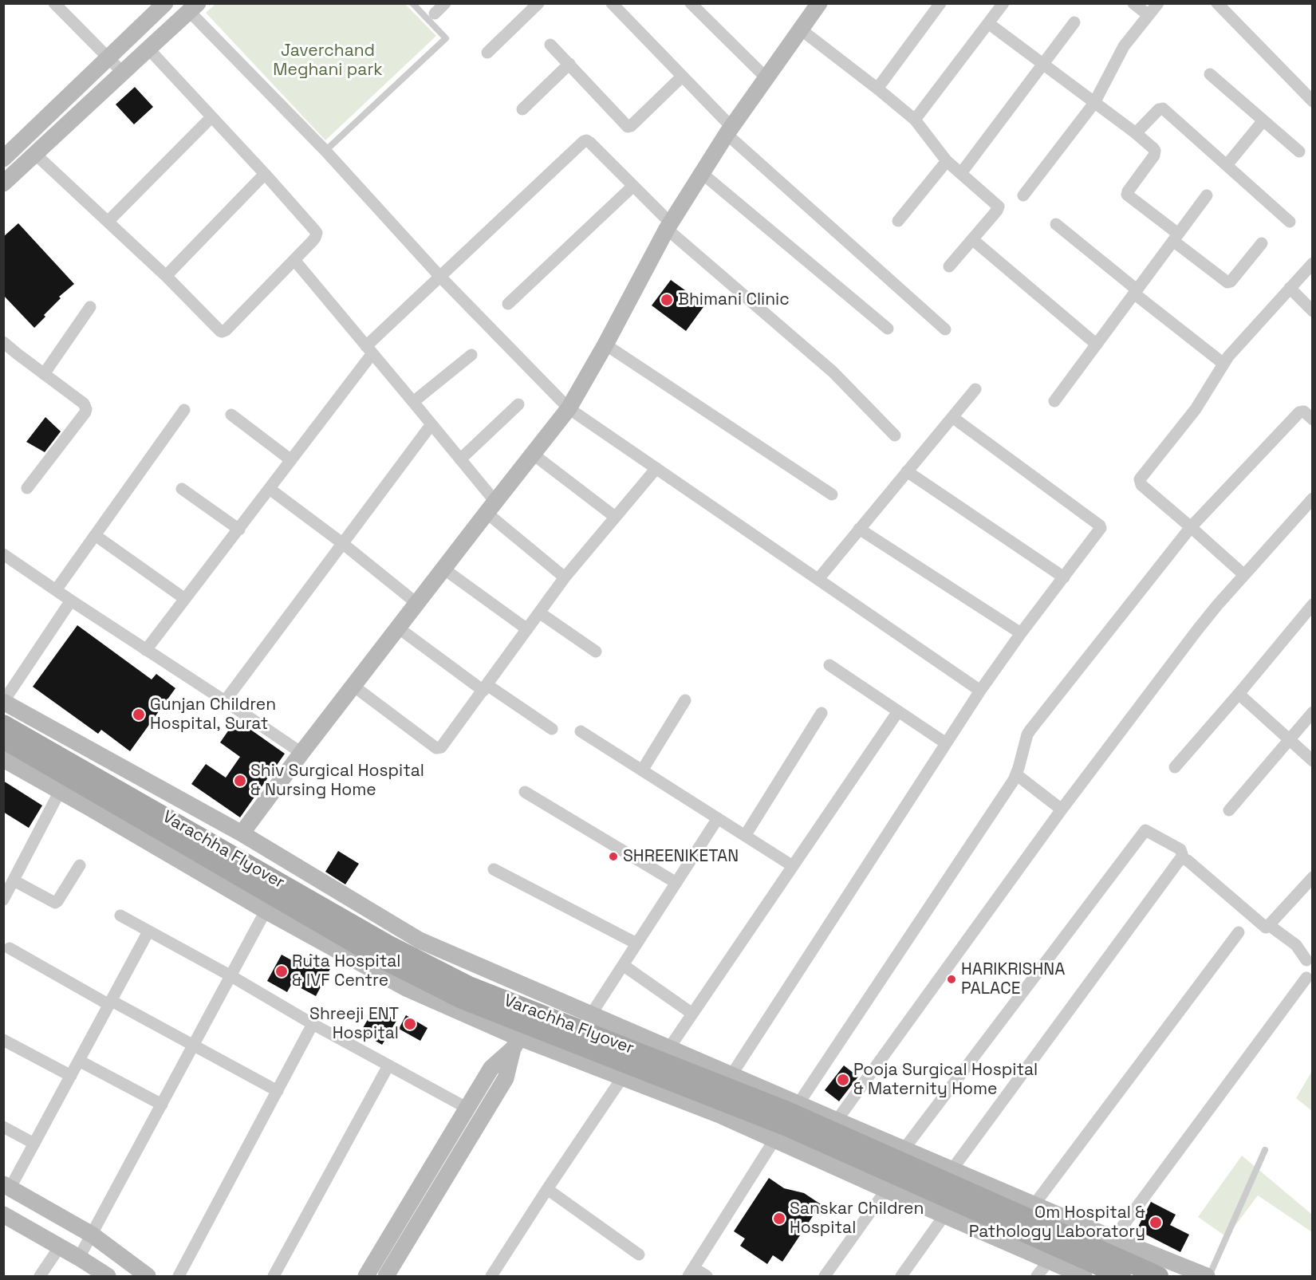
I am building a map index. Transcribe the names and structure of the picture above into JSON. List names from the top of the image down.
{
  "streets": {
    "main road": ["Varachha Flyover"]
  },
  "parks": ["Javerchand Meghani park"],
  "places": [
    "Bhimani Clinic",
    "Gunjan Children Hospital, Surat",
    "Shiv Surgical Hospital & Nursing Home",
    "SHREENIKETAN",
    "Ruta Hospital & IVF Centre",
    "HARIKRISHNA PALACE",
    "Shreeji ENT Hospital",
    "Pooja Surgical Hospital & Maternity Home",
    "Sanskar Children Hospital",
    "Om Hospital & Pathology Laboratory"
  ]
}
